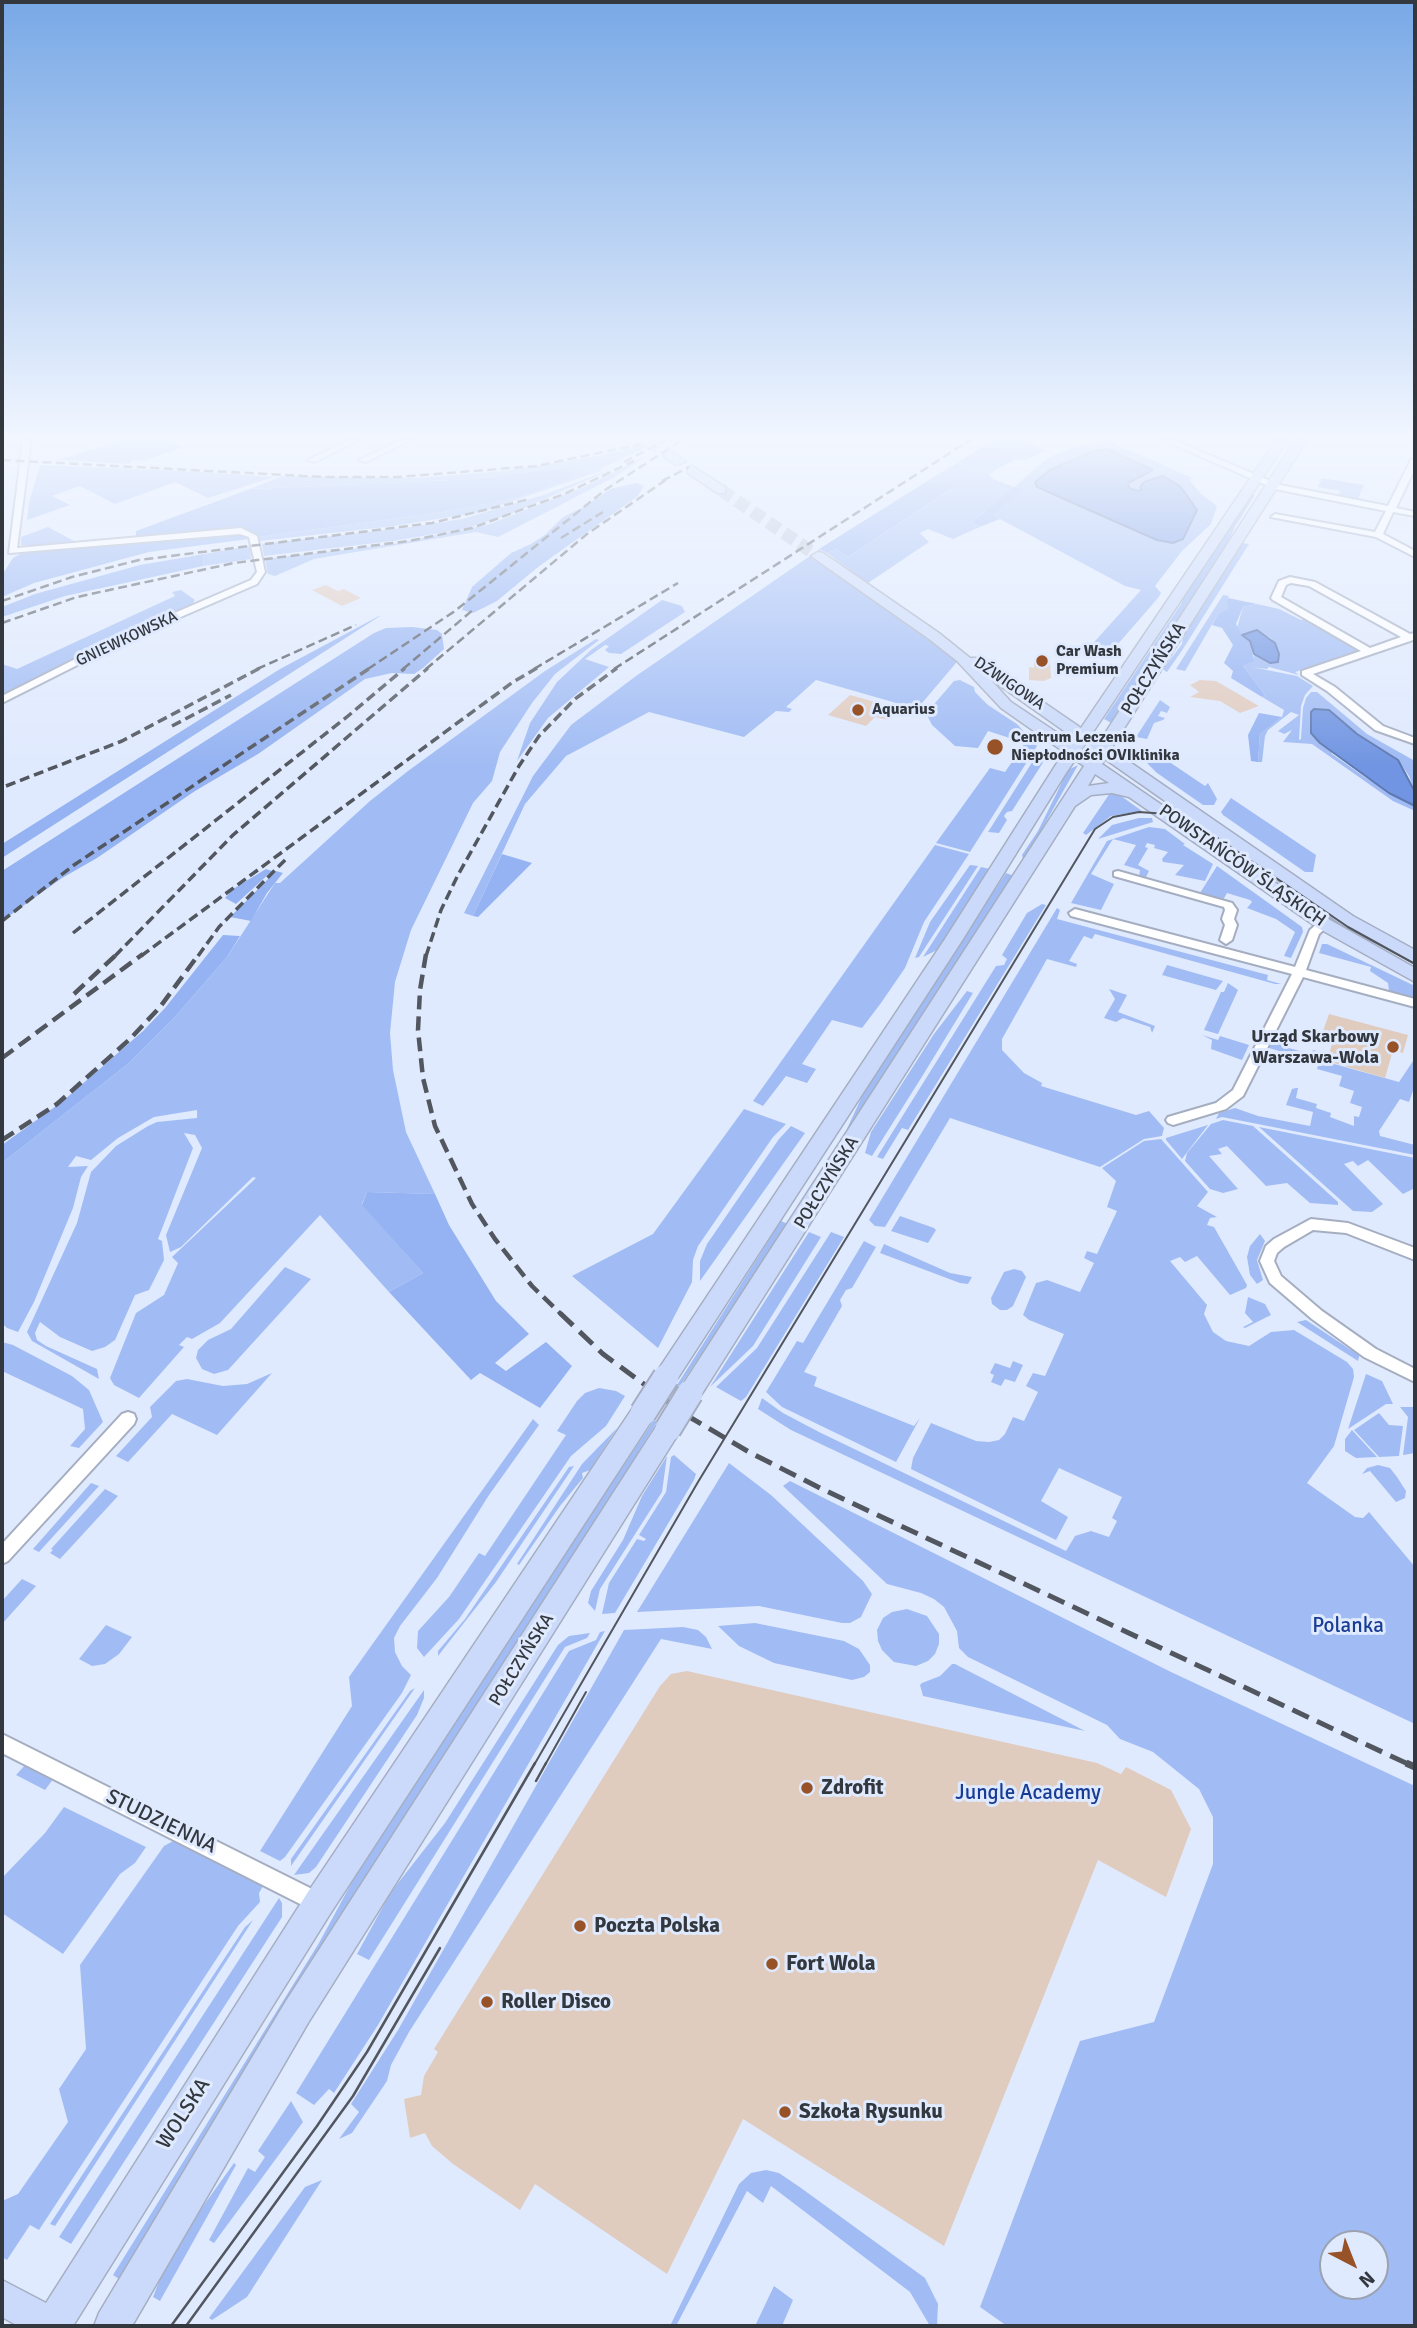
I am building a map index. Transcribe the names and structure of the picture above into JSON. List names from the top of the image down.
{
  "streets": {
    "main road": [
      "POŁCZYŃSKA",
      "DŹWIGOWA",
      "POWSTAŃCÓW ŚLĄSKICH",
      "WOLSKA"
    ],
    "street": ["GNIEWKOWSKA", "STUDZIENNA"]
  },
  "crossings": [
    ["POŁCZYŃSKA", "DŹWIGOWA"],
    ["POŁCZYŃSKA", "POWSTAŃCÓW ŚLĄSKICH"],
    ["POŁCZYŃSKA", "STUDZIENNA"],
    ["POŁCZYŃSKA", "WOLSKA"],
    ["DŹWIGOWA", "POWSTAŃCÓW ŚLĄSKICH"],
    ["STUDZIENNA", "WOLSKA"]
  ],
  "parks": ["Polanka", "Jungle Academy"],
  "places": [
    "Car Wash Premium",
    "Aquarius",
    "Centrum Leczenia Niepłodności OVIklinika",
    "Urząd Skarbowy Warszawa-Wola",
    "Zdrofit",
    "Poczta Polska",
    "Fort Wola",
    "Roller Disco",
    "Szkoła Rysunku"
  ],
  "north": "bottom right"
}
